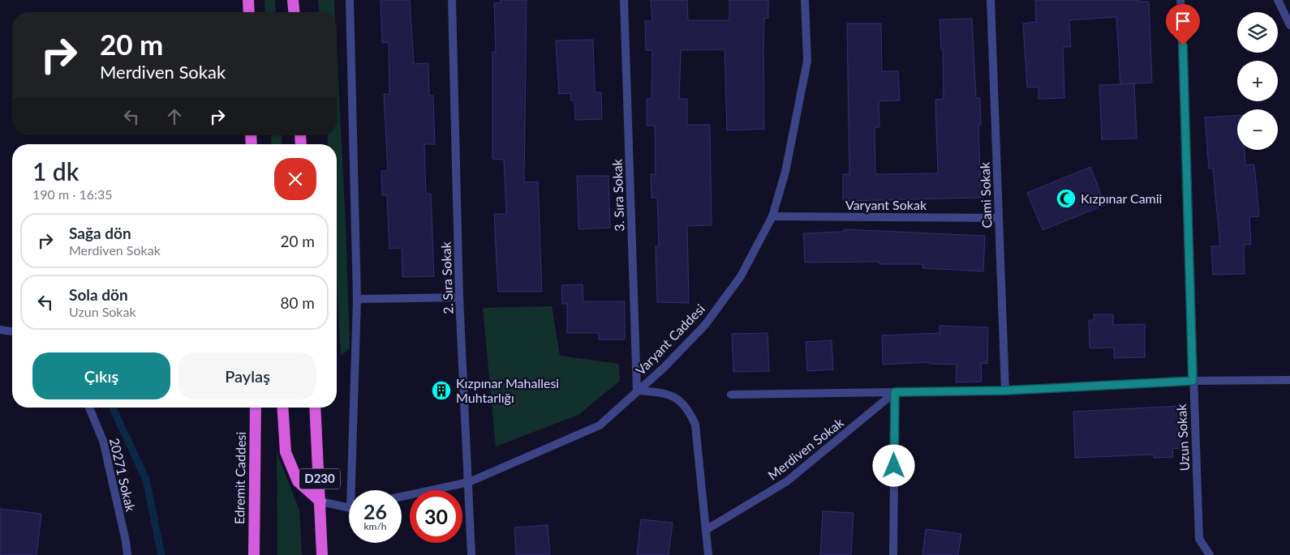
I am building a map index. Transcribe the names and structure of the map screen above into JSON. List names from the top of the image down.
{
  "streets": {
    "highway": ["Edremit Caddesi", "D230"],
    "street": [
      "3. Sıra Sokak",
      "Cami Sokak",
      "Varyant Sokak",
      "2. Sıra Sokak",
      "Varyant Caddesi",
      "Uzun Sokak",
      "Merdiven Sokak",
      "20271 Sokak"
    ]
  },
  "crossings": [
    ["3. Sıra Sokak", "Varyant Caddesi"],
    ["Cami Sokak", "Varyant Sokak"],
    ["Varyant Sokak", "Varyant Caddesi"],
    ["2. Sıra Sokak", "Varyant Caddesi"]
  ],
  "places": {
    "mosque": ["Kızpınar Camii"],
    "building": ["Kızpınar Mahallesi Muhtarlığı"]
  },
  "page": {
    "map_buttons": ["+", "−"],
    "turn": ["20 m", "Merdiven Sokak"],
    "heading": ["1 dk", "190 m · 16:35"],
    "list": [
      {
        "name": "Sağa dön",
        "note": "Merdiven Sokak",
        "value": "20 m"
      },
      {
        "name": "Sola dön",
        "note": "Uzun Sokak",
        "value": "80 m"
      }
    ],
    "buttons": ["Çıkış", "Paylaş"],
    "speed": "26 km/h",
    "limit": "30"
  }
}
